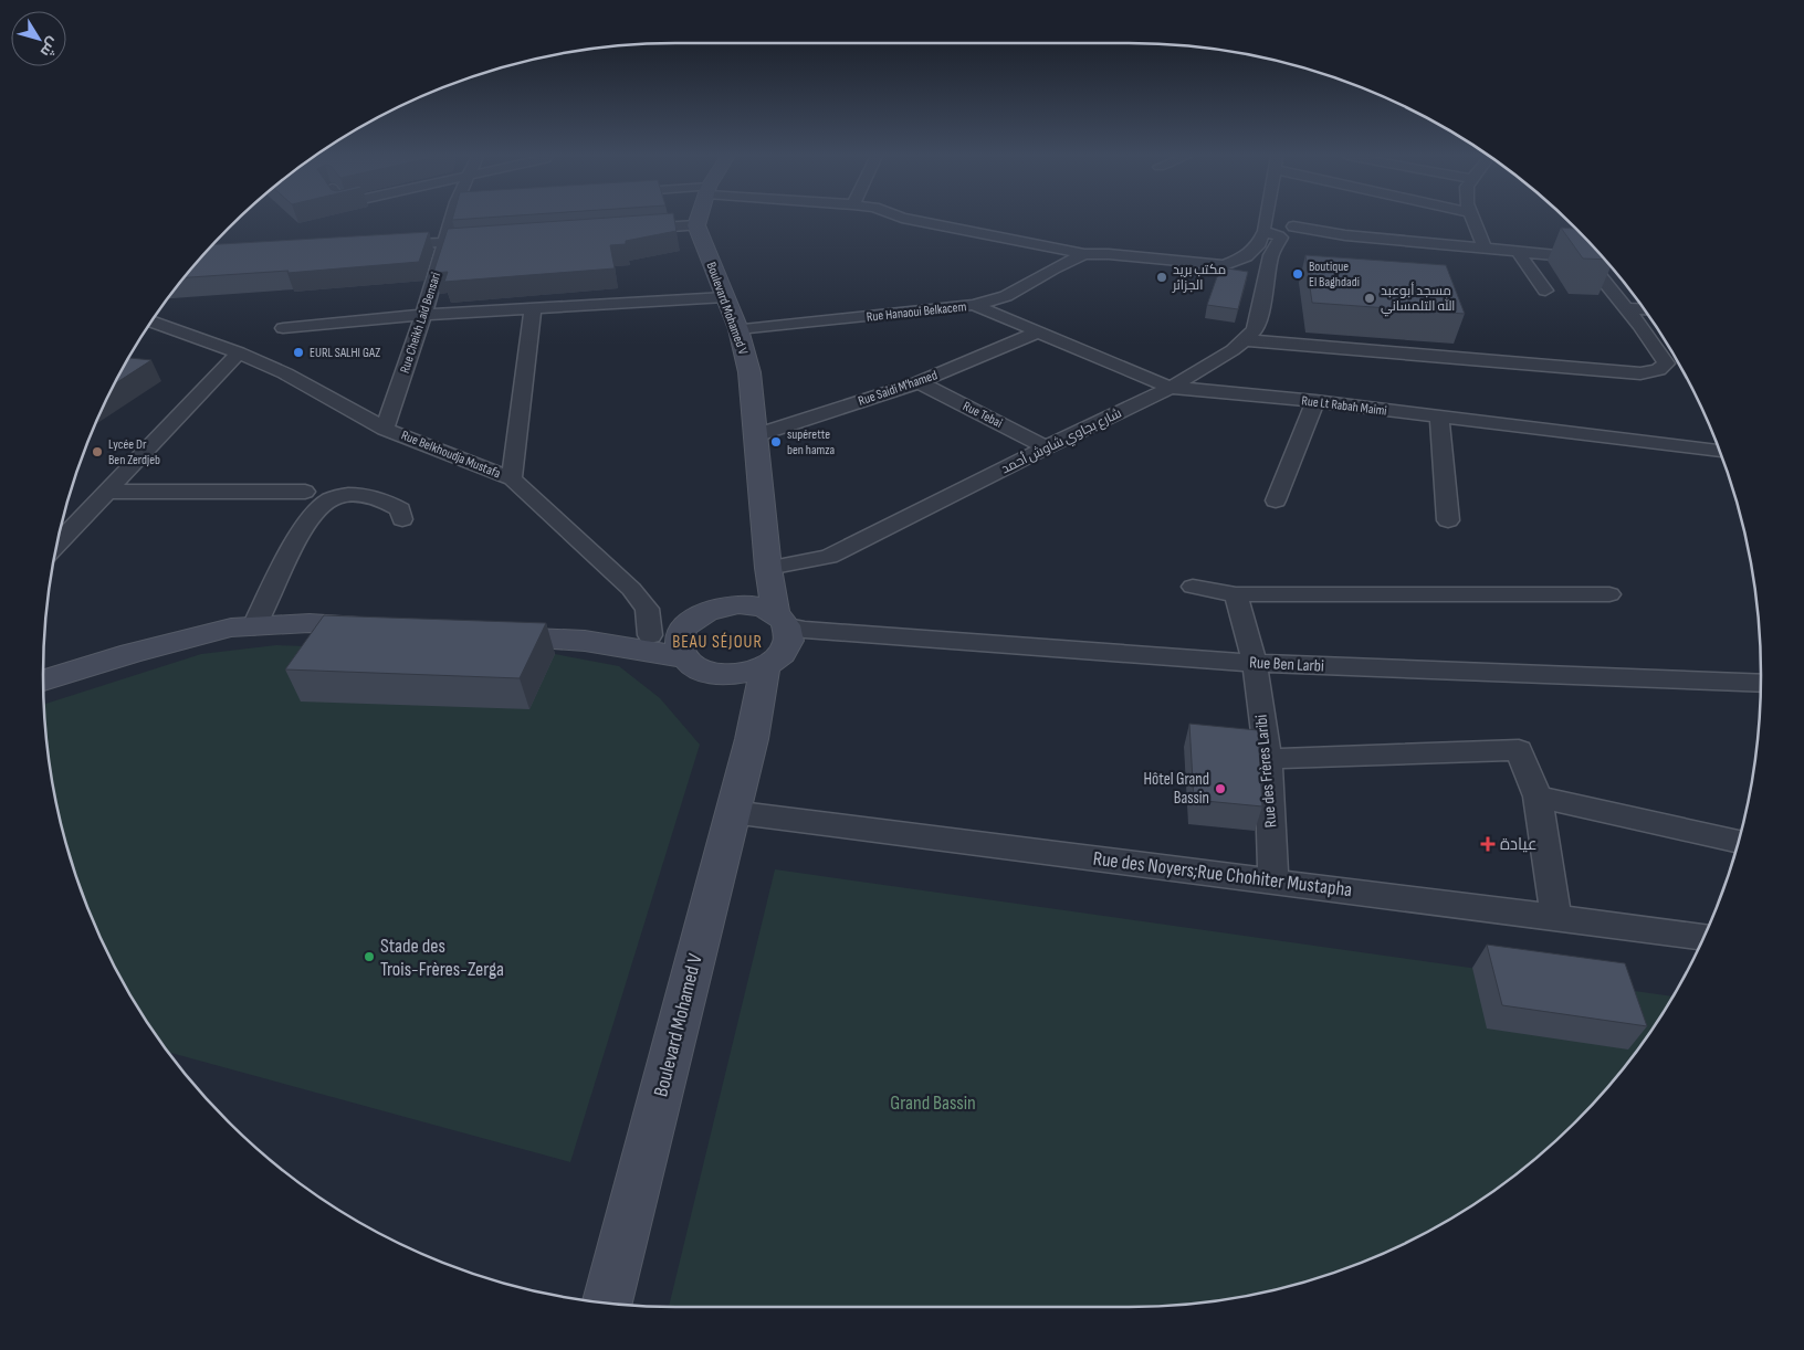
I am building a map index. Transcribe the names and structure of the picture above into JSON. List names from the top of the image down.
{
  "streets": {
    "main road": ["Boulevard Mohamed V"],
    "street": [
      "Rue Hanaoui Belkacem",
      "Rue Cheikh Laid Bensari",
      "Rue Saidi M'hamed",
      "Rue Lt Rabah Maimi",
      "Rue Tebai",
      "شارع بجاوي شاوش أحمد",
      "Rue Belkhoudja Mustafa",
      "Rue Ben Larbi",
      "Rue des Frères Laribi",
      "Rue des Noyers;Rue Chohiter Mustapha"
    ]
  },
  "crossings": [
    ["Boulevard Mohamed V", "Rue Hanaoui Belkacem"],
    ["Boulevard Mohamed V", "Rue Saidi M'hamed"],
    ["Boulevard Mohamed V", "شارع بجاوي شاوش أحمد"],
    ["Boulevard Mohamed V", "Rue Ben Larbi"],
    ["Boulevard Mohamed V", "Rue des Noyers;Rue Chohiter Mustapha"],
    ["Rue Hanaoui Belkacem", "Rue Lt Rabah Maimi"],
    ["Rue Cheikh Laid Bensari", "Rue Belkhoudja Mustafa"],
    ["Rue Saidi M'hamed", "Rue Lt Rabah Maimi"],
    ["Rue Saidi M'hamed", "Rue Tebai"],
    ["Rue Lt Rabah Maimi", "شارع بجاوي شاوش أحمد"],
    ["Rue Tebai", "شارع بجاوي شاوش أحمد"],
    ["Rue Ben Larbi", "Rue des Frères Laribi"],
    ["Rue des Frères Laribi", "Rue des Noyers;Rue Chohiter Mustapha"]
  ],
  "districts": ["BEAU SÉJOUR"],
  "parks": ["Grand Bassin"],
  "places": {
    "other": [
      "Boutique El Baghdadi",
      "مكتب بريد الجزائر",
      "مسجد أبوعبد الله التلمساني",
      "EURL SALHI GAZ",
      "supérette ben hamza",
      "Lycée Dr Ben Zerdjeb",
      "Hôtel Grand Bassin",
      "Stade des Trois-Frères-Zerga"
    ],
    "health": ["عيادة"]
  },
  "north": "bottom right"
}
